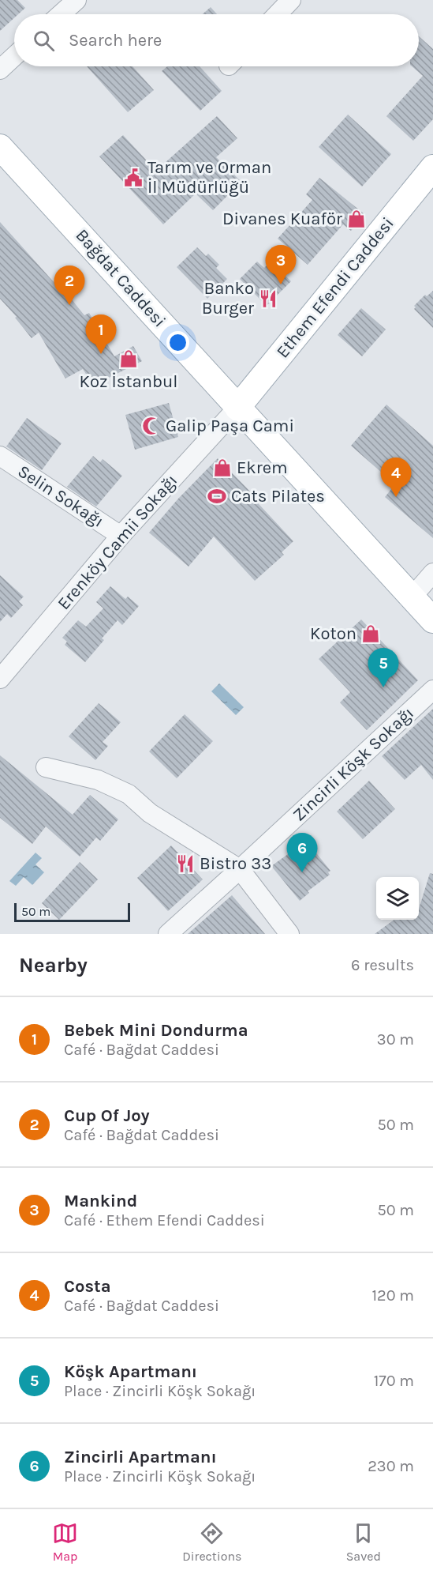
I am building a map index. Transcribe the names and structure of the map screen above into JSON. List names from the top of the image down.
{
  "streets": {
    "main road": ["Bağdat Caddesi", "Ethem Efendi Caddesi"],
    "street": ["Selin Sokağı", "Erenköy Camii Sokağı", "Zincirli Köşk Sokağı"]
  },
  "crossings": [
    ["Bağdat Caddesi", "Ethem Efendi Caddesi"],
    ["Bağdat Caddesi", "Erenköy Camii Sokağı"],
    ["Ethem Efendi Caddesi", "Erenköy Camii Sokağı"],
    ["Selin Sokağı", "Erenköy Camii Sokağı"]
  ],
  "places": {
    "public building": ["Tarım ve Orman İl Müdürlüğü"],
    "shop": [
      "Divanes Kuaför",
      "Koz İstanbul",
      "Ekrem",
      "Koton"
    ],
    "restaurant": ["Banko Burger", "Bistro 33"],
    "mosque": ["Galip Paşa Cami"],
    "sports": ["Cats Pilates"]
  },
  "scale_bar": "50 m",
  "page": {
    "search": "Search here",
    "pins": [
      "3",
      "2",
      "1",
      "4",
      "5",
      "6"
    ],
    "scale": "50 m",
    "heading": ["Nearby", "6 results"],
    "list": [
      {
        "mark": "1",
        "name": "Bebek Mini Dondurma",
        "note": "Café · Bağdat Caddesi",
        "value": "30 m"
      },
      {
        "mark": "2",
        "name": "Cup Of Joy",
        "note": "Café · Bağdat Caddesi",
        "value": "50 m"
      },
      {
        "mark": "3",
        "name": "Mankind",
        "note": "Café · Ethem Efendi Caddesi",
        "value": "50 m"
      },
      {
        "mark": "4",
        "name": "Costa",
        "note": "Café · Bağdat Caddesi",
        "value": "120 m"
      },
      {
        "mark": "5",
        "name": "Köşk Apartmanı",
        "note": "Place · Zincirli Köşk Sokağı",
        "value": "170 m"
      },
      {
        "mark": "6",
        "name": "Zincirli Apartmanı",
        "note": "Place · Zincirli Köşk Sokağı",
        "value": "230 m"
      }
    ],
    "nav": ["Map", "Directions", "Saved"]
  }
}
